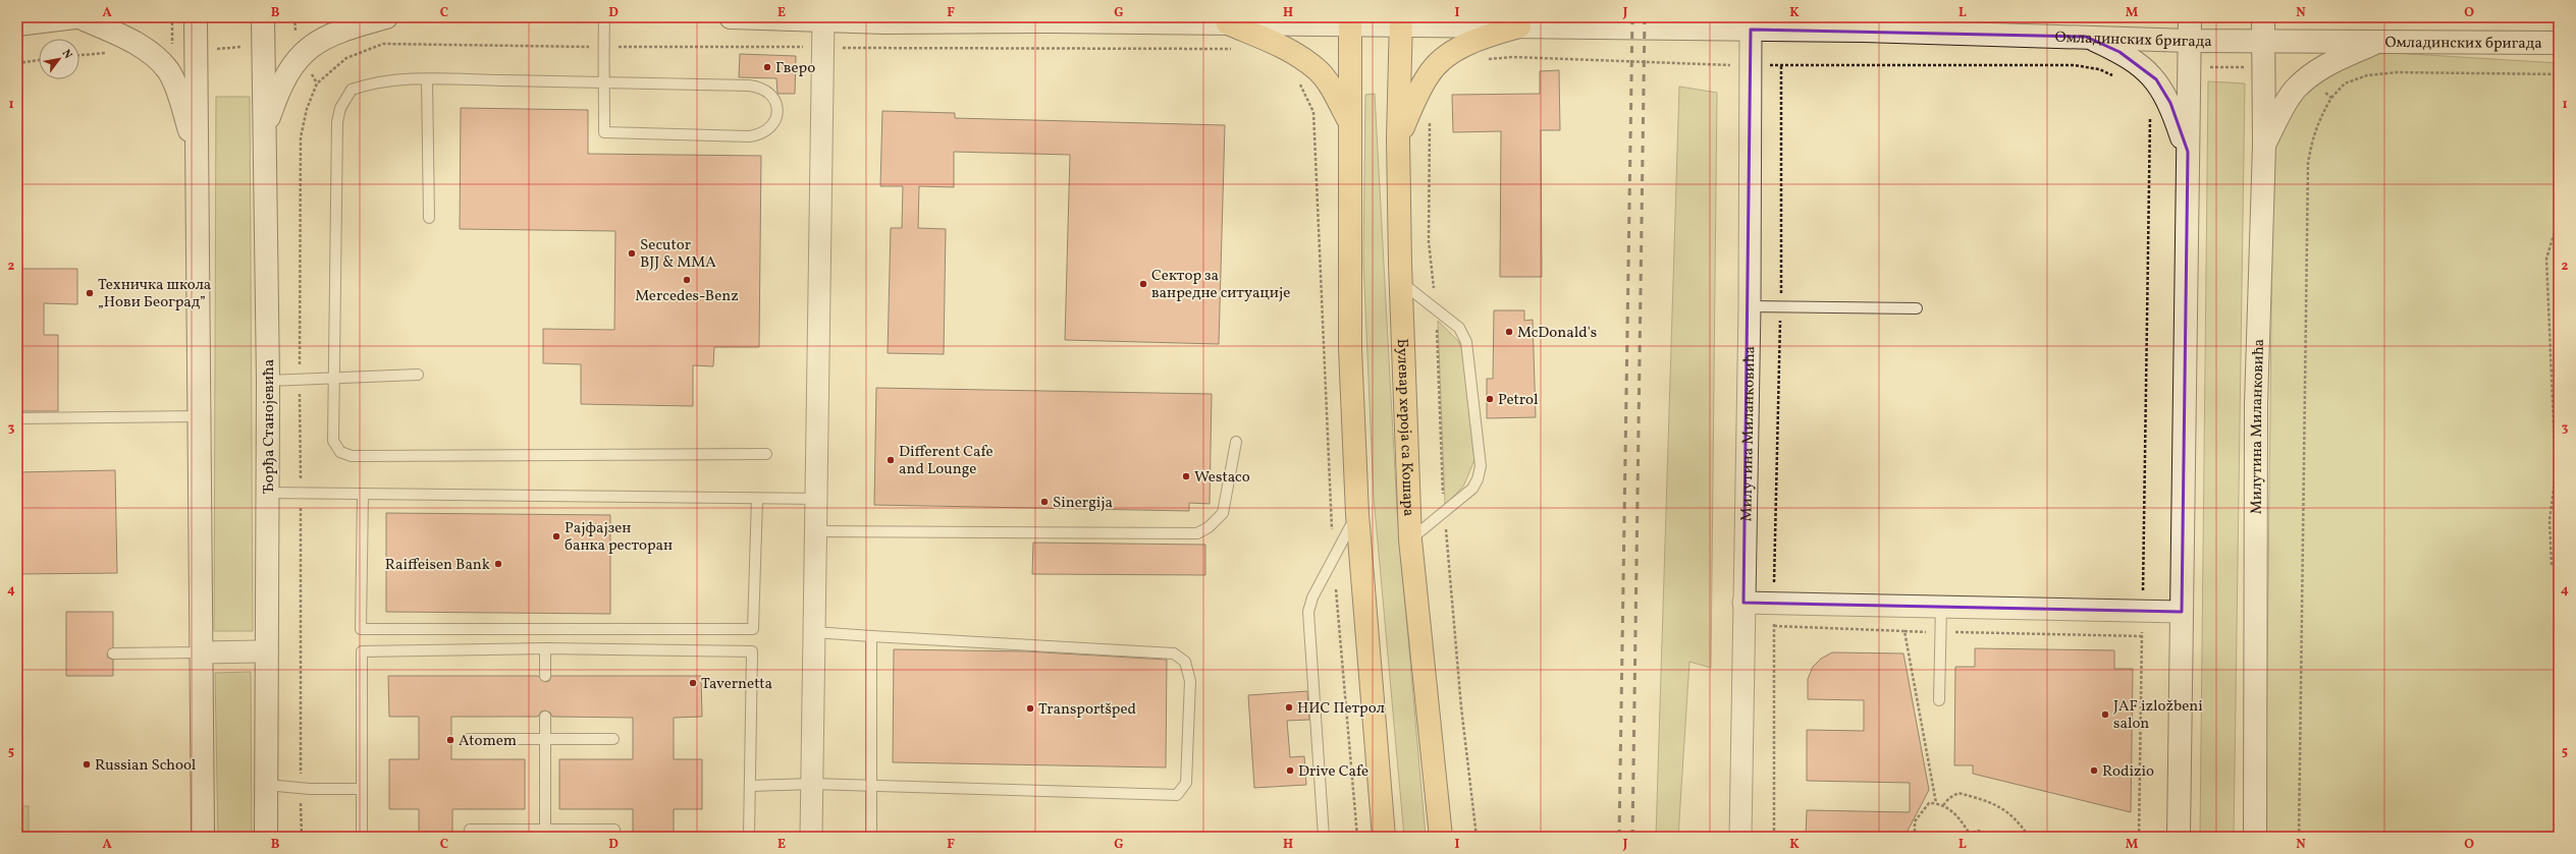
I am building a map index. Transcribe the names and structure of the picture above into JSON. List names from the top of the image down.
{
  "streets": {
    "main road": ["Булевар хероја са Кошара"],
    "street": ["Омладинских бригада", "Ђорђа Станојевића", "Милутина Миланковића"]
  },
  "crossings": [
    ["Омладинских бригада", "Милутина Миланковића"],
    ["Омладинских бригада", "Булевар хероја са Кошара"]
  ],
  "places": [
    "Гверо",
    "Secutor BJJ & MMA",
    "Mercedes-Benz",
    "Сектор за ванредне ситуације",
    "Техничка школа „Нови Београд”",
    "McDonald's",
    "Petrol",
    "Different Cafe and Lounge",
    "Westaco",
    "Sinergija",
    "Рајфајзен банка ресторан",
    "Raiffeisen Bank",
    "Tavernetta",
    "НИС Петрол",
    "Transportšped",
    "JAF izložbeni salon",
    "Atomem",
    "Russian School",
    "Drive Cafe",
    "Rodizio"
  ],
  "north": "top right",
  "grid": {
    "columns": [
      "A",
      "B",
      "C",
      "D",
      "E",
      "F",
      "G",
      "H",
      "I",
      "J",
      "K",
      "L",
      "M",
      "N",
      "O"
    ],
    "rows": [
      "1",
      "2",
      "3",
      "4",
      "5"
    ]
  }
}
